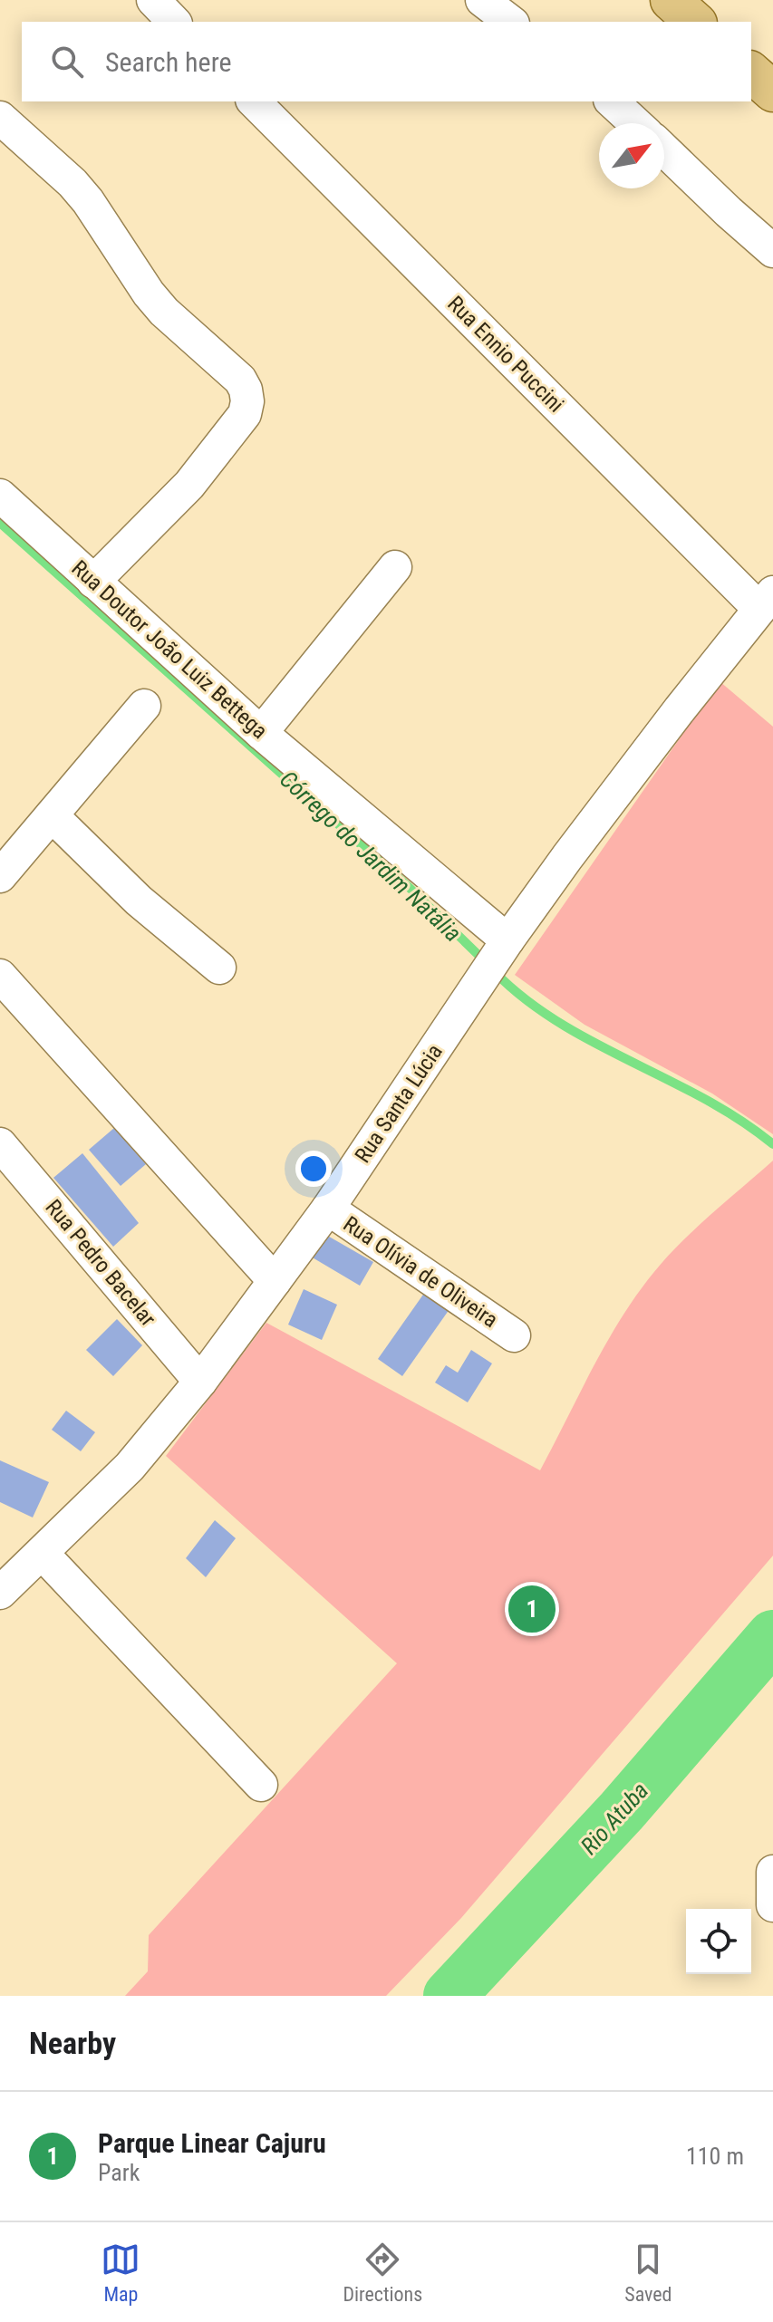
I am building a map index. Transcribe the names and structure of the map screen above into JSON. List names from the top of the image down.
{
  "streets": {
    "street": [
      "Rua Ennio Puccini",
      "Rua Doutor João Luiz Bettega",
      "Rua Santa Lúcia",
      "Rua Pedro Bacelar",
      "Rua Olívia de Oliveira"
    ]
  },
  "crossings": [
    ["Rua Ennio Puccini", "Rua Santa Lúcia"],
    ["Rua Doutor João Luiz Bettega", "Rua Santa Lúcia"],
    ["Rua Santa Lúcia", "Rua Pedro Bacelar"],
    ["Rua Santa Lúcia", "Rua Olívia de Oliveira"]
  ],
  "water": ["Córrego do Jardim Natália", "Rio Atuba"],
  "north": "top right",
  "page": {
    "search": "Search here",
    "pins": "1",
    "heading": "Nearby",
    "list": [
      {
        "mark": "1",
        "name": "Parque Linear Cajuru",
        "note": "Park",
        "value": "110 m"
      }
    ],
    "nav": ["Map", "Directions", "Saved"]
  }
}
